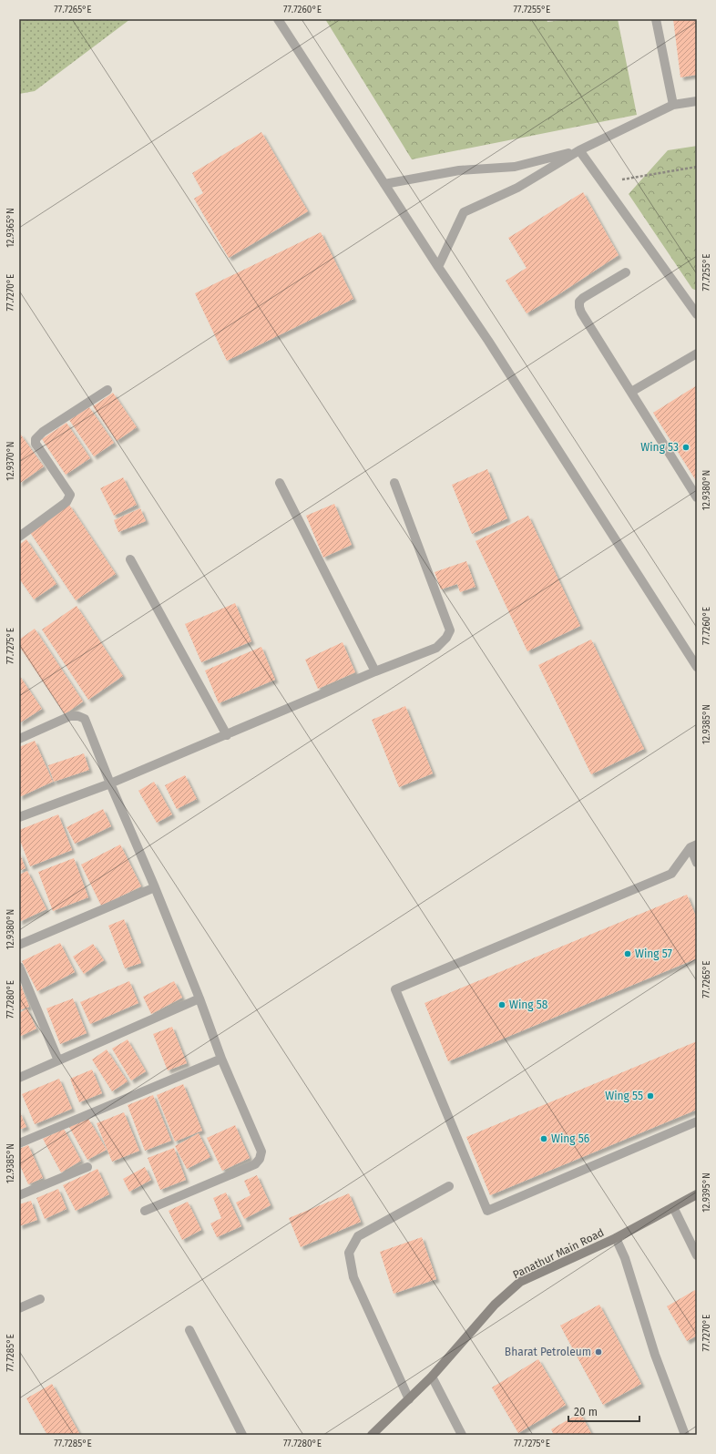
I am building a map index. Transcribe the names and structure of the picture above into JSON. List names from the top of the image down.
{
  "streets": {
    "street": ["Panathur Main Road"]
  },
  "places": [
    "Wing 53",
    "Wing 57",
    "Wing 58",
    "Wing 55",
    "Wing 56",
    "Bharat Petroleum"
  ],
  "scale_bar": "20 m",
  "coordinates": [
    "77.7265°E",
    "77.7260°E",
    "77.7255°E",
    "12.9365°N",
    "77.7270°E",
    "12.9370°N",
    "12.9380°N",
    "77.7275°E",
    "12.9385°N",
    "77.7280°E",
    "12.9395°N",
    "77.7285°E"
  ]
}
